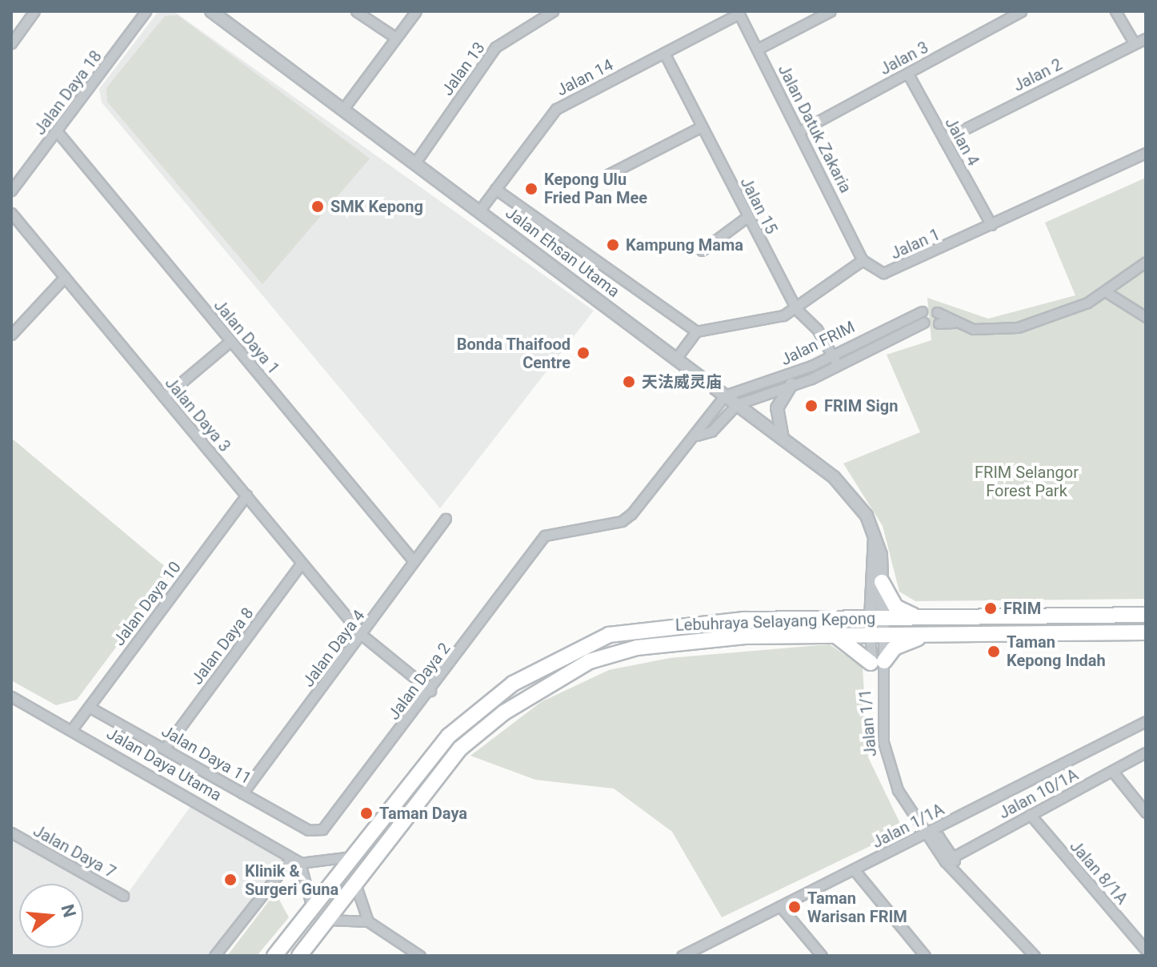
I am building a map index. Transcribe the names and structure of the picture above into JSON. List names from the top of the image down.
{
  "streets": {
    "main road": ["Lebuhraya Selayang Kepong"],
    "street": [
      "Jalan 3",
      "Jalan 13",
      "Jalan 2",
      "Jalan 14",
      "Jalan Daya 18",
      "Jalan Datuk Zakaria",
      "Jalan 4",
      "Jalan 15",
      "Jalan 1",
      "Jalan Ehsan Utama",
      "Jalan Daya 1",
      "Jalan FRIM",
      "Jalan Daya 3",
      "Jalan Daya 10",
      "Jalan Daya 8",
      "Jalan Daya 4",
      "Jalan Daya 2",
      "Jalan 1/1",
      "Jalan Daya 11",
      "Jalan Daya Utama",
      "Jalan 10/1A",
      "Jalan 1/1A",
      "Jalan Daya 7",
      "Jalan 8/1A"
    ]
  },
  "crossings": [
    ["Jalan 3", "Jalan Datuk Zakaria"],
    ["Jalan 3", "Jalan 4"],
    ["Jalan 13", "Jalan Ehsan Utama"],
    ["Jalan 2", "Jalan 4"],
    ["Jalan 14", "Jalan Datuk Zakaria"],
    ["Jalan 14", "Jalan 15"],
    ["Jalan 14", "Jalan Ehsan Utama"],
    ["Jalan Daya 18", "Jalan Daya 1"],
    ["Jalan Datuk Zakaria", "Jalan 1"],
    ["Jalan 4", "Jalan 1"],
    ["Jalan 15", "Jalan FRIM"],
    ["Jalan Ehsan Utama", "Jalan FRIM"],
    ["Jalan Ehsan Utama", "Lebuhraya Selayang Kepong"],
    ["Jalan Ehsan Utama", "Jalan 1/1"],
    ["Jalan Daya 1", "Jalan Daya 4"],
    ["Jalan Daya 3", "Jalan Daya 10"],
    ["Jalan Daya 3", "Jalan Daya 8"],
    ["Jalan Daya 3", "Jalan Daya 4"],
    ["Jalan Daya 3", "Jalan Daya 2"],
    ["Jalan Daya 10", "Jalan Daya 11"],
    ["Jalan Daya 10", "Jalan Daya Utama"],
    ["Lebuhraya Selayang Kepong", "Jalan 1/1"],
    ["Jalan Daya 8", "Jalan Daya 11"],
    ["Jalan Daya 4", "Jalan Daya 11"],
    ["Jalan Daya 2", "Jalan Daya 11"],
    ["Jalan 1/1", "Jalan 1/1A"],
    ["Jalan 10/1A", "Jalan 8/1A"]
  ],
  "parks": ["FRIM Selangor Forest Park"],
  "places": [
    "Kepong Ulu Fried Pan Mee",
    "SMK Kepong",
    "Kampung Mama",
    "Bonda Thaifood Centre",
    "天法威灵庙",
    "FRIM Sign",
    "FRIM",
    "Taman Kepong Indah",
    "Taman Daya",
    "Klinik & Surgeri Guna",
    "Taman Warisan FRIM"
  ],
  "north": "right"
}
